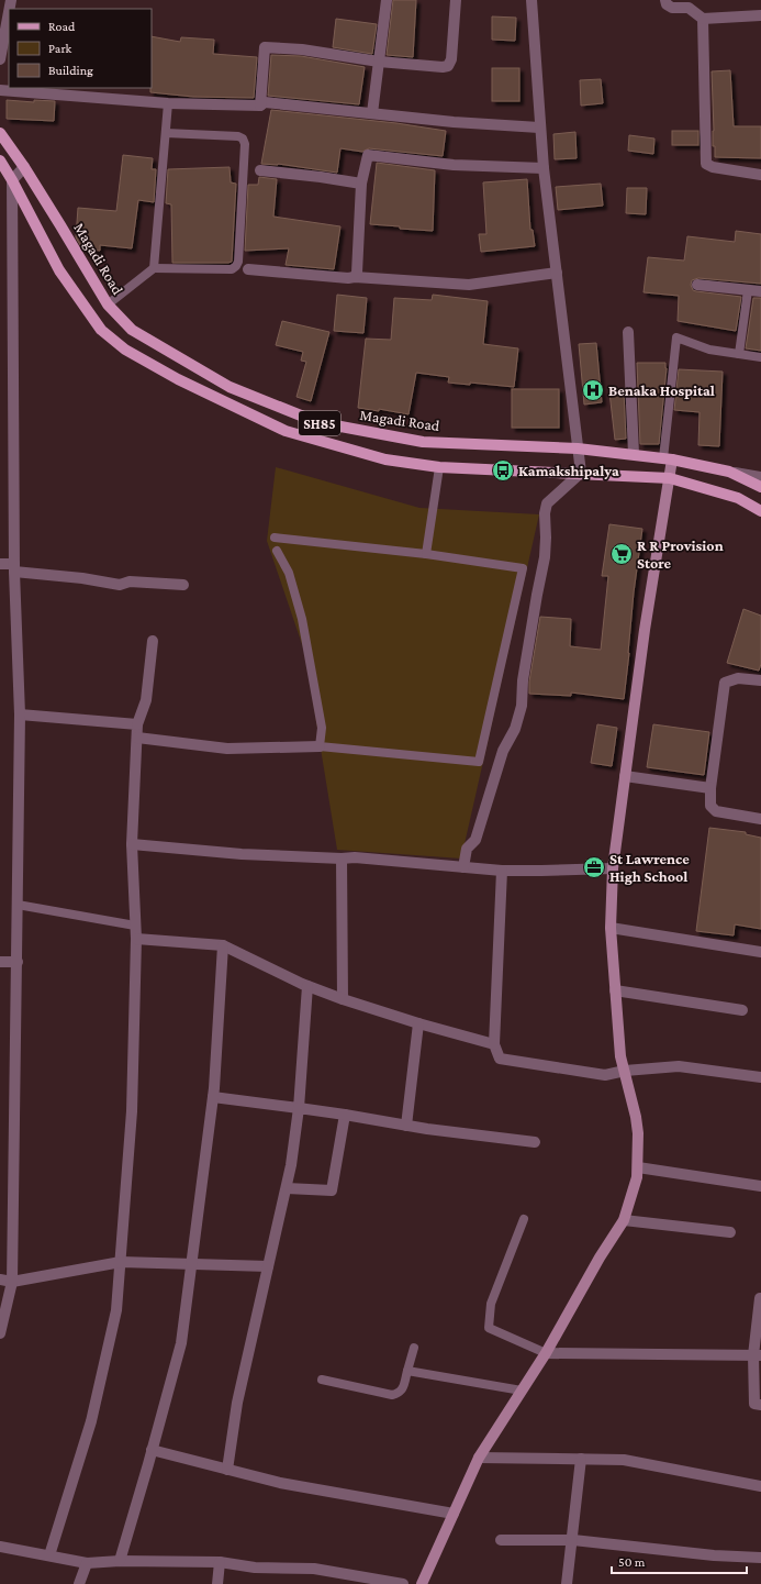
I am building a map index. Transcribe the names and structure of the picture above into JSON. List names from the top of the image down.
{
  "streets": {
    "main road": ["Magadi Road", "SH85"]
  },
  "places": {
    "hospital": ["Benaka Hospital"],
    "bus stop": ["Kamakshipalya"],
    "supermarket": ["R R Provision Store"],
    "office": ["St Lawrence High School"]
  },
  "legend": ["Road", "Park", "Building"],
  "scale_bar": "50 m"
}
